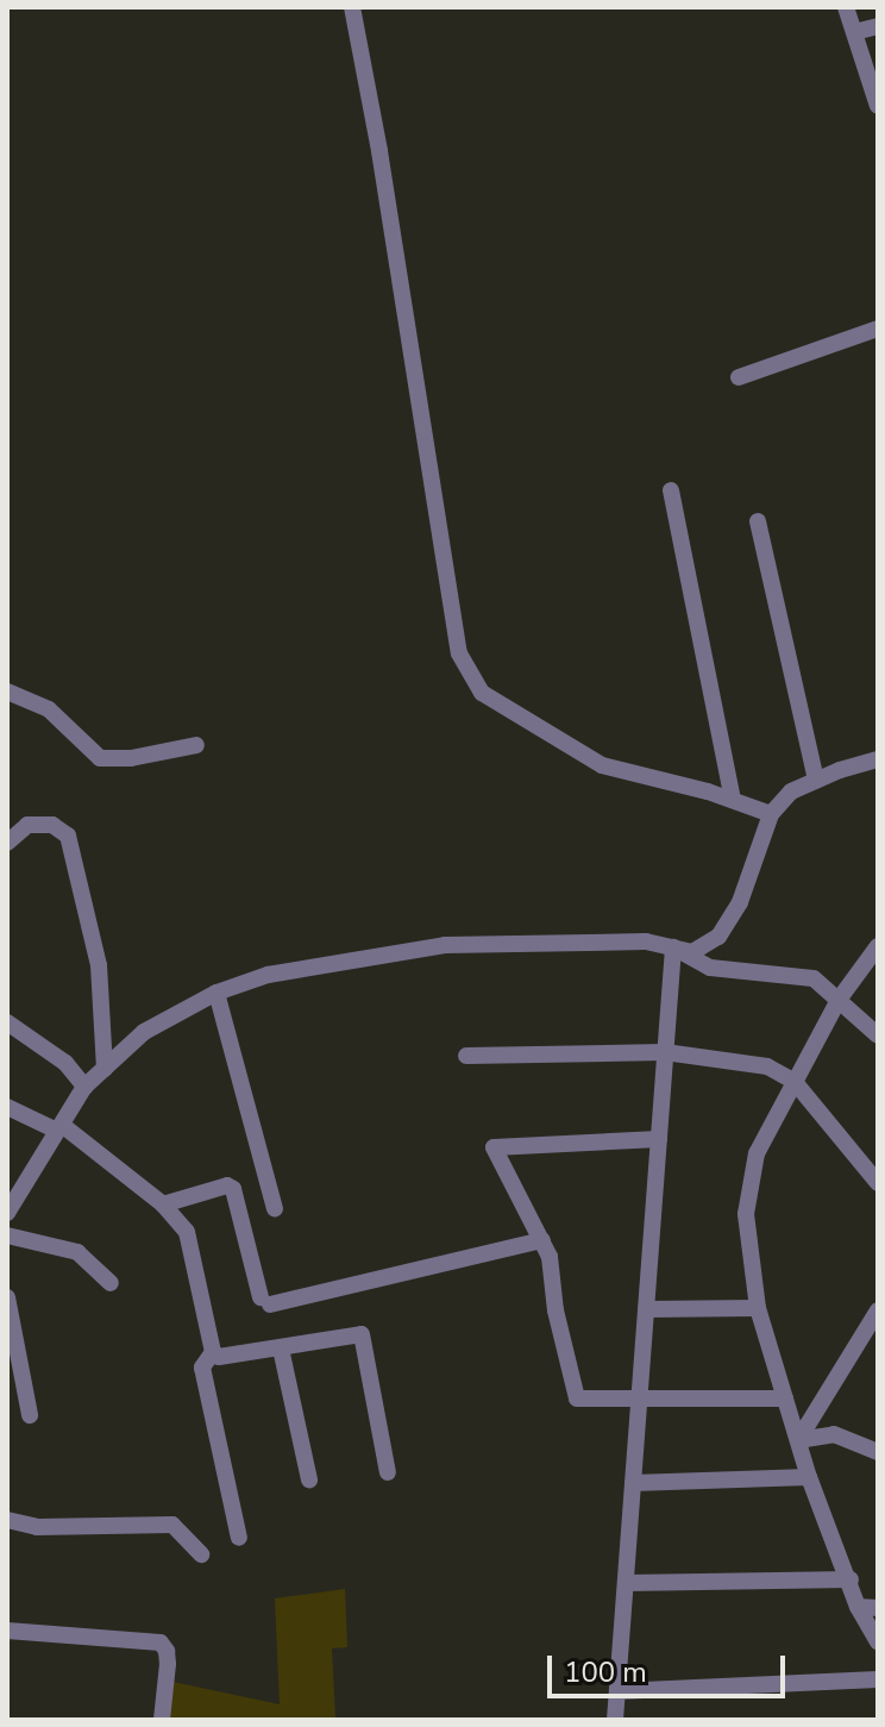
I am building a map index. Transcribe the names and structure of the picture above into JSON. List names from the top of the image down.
{
  "scale_bar": "100 m"
}
